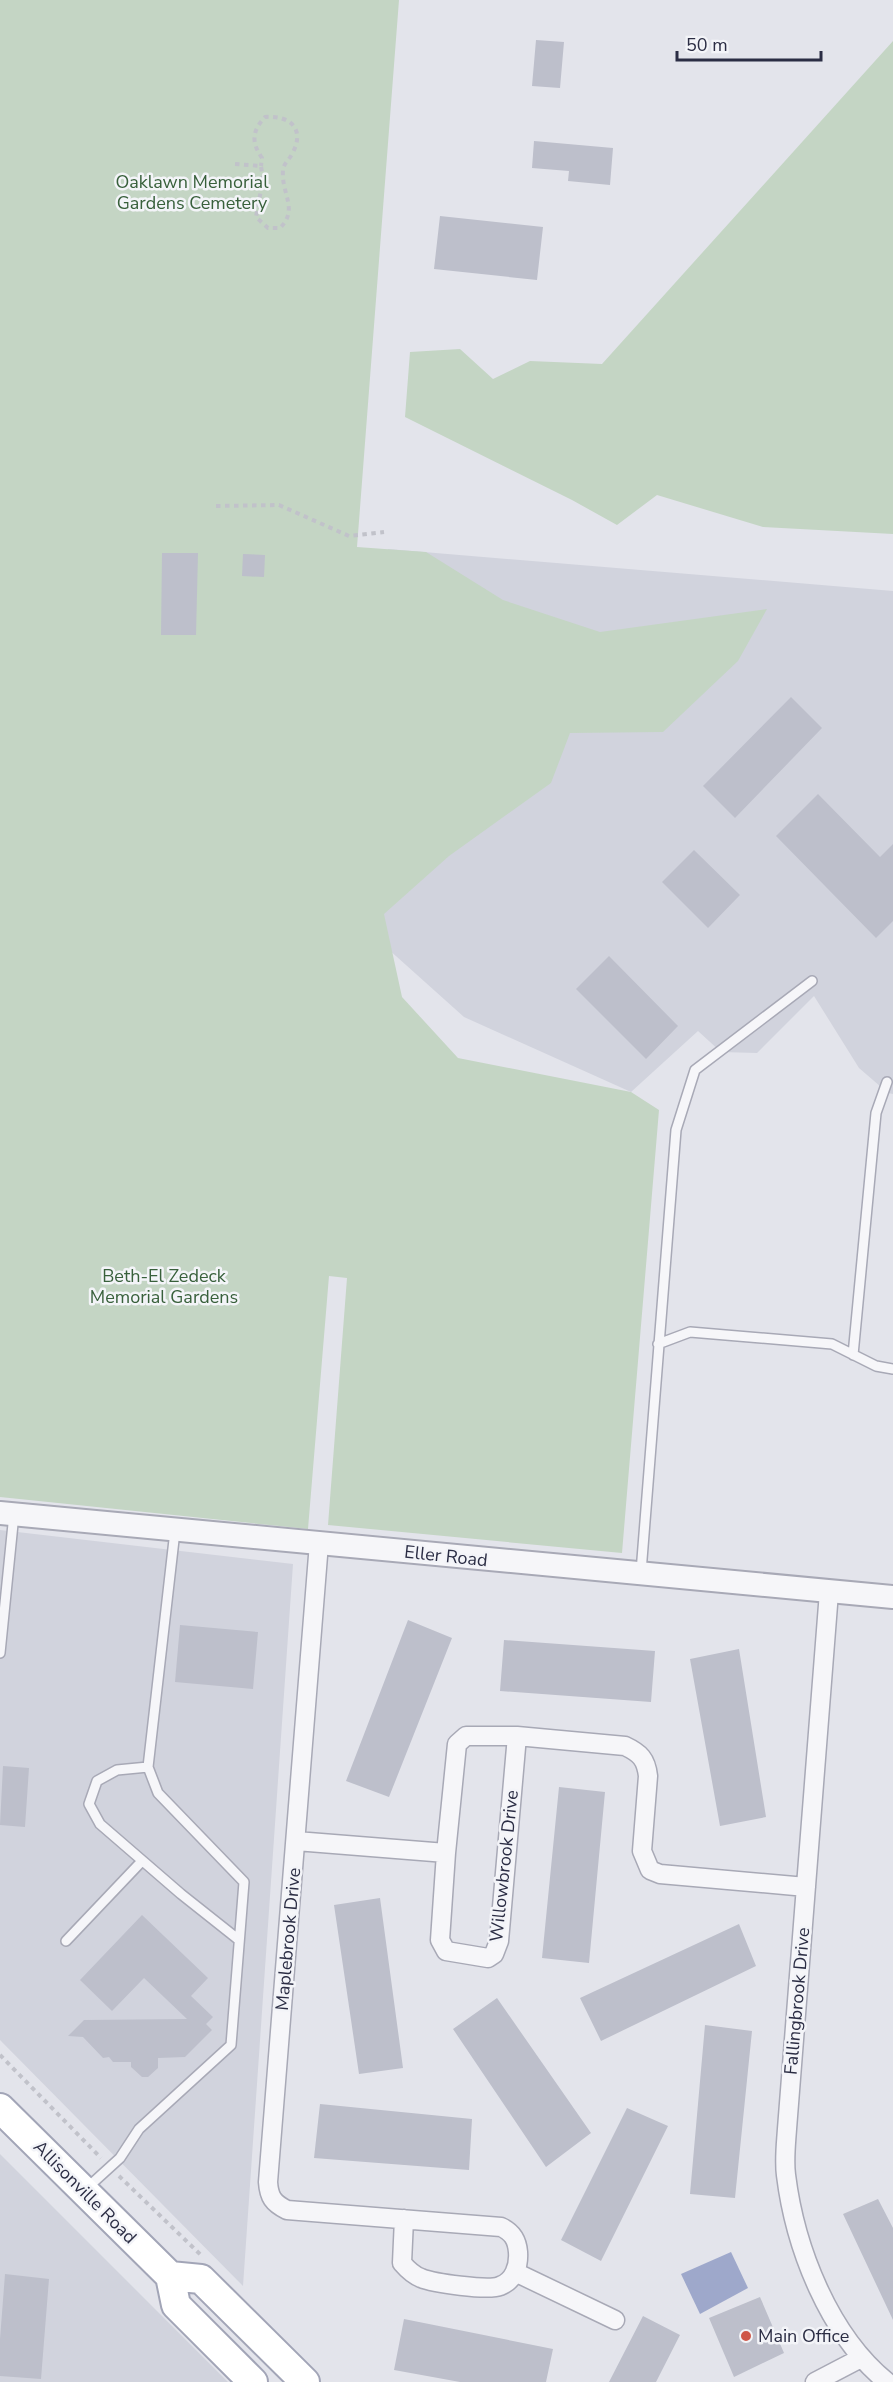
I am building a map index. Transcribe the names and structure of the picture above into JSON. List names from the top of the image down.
{
  "streets": {
    "main road": ["Allisonville Road"],
    "street": [
      "Eller Road",
      "Willowbrook Drive",
      "Maplebrook Drive",
      "Fallingbrook Drive"
    ]
  },
  "crossings": [
    ["Eller Road", "Maplebrook Drive"],
    ["Eller Road", "Fallingbrook Drive"],
    ["Willowbrook Drive", "Fallingbrook Drive"]
  ],
  "parks": ["Oaklawn Memorial Gardens Cemetery", "Beth-El Zedeck Memorial Gardens"],
  "places": ["Main Office"],
  "scale_bar": "50 m"
}
